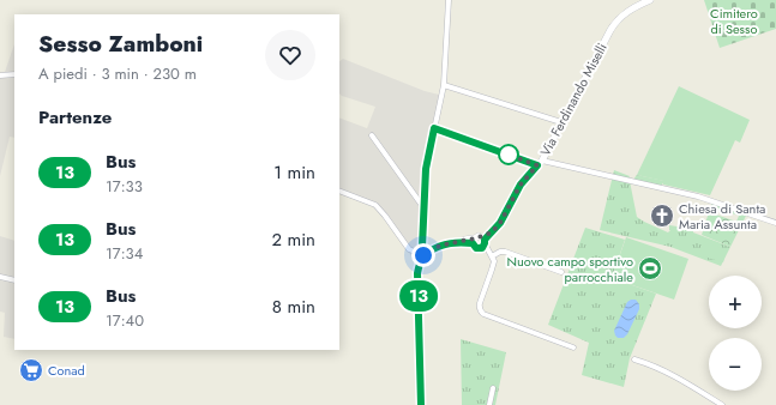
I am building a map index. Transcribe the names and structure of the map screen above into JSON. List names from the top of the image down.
{
  "streets": {
    "street": ["Via Ferdinando Miselli"]
  },
  "parks": ["Cimitero di Sesso"],
  "places": {
    "church": ["Chiesa di Santa Maria Assunta"],
    "sports": ["Nuovo campo sportivo parrocchiale"],
    "supermarket": ["Conad"]
  },
  "lines": ["bus line 13"],
  "page": {
    "on_map": "13",
    "heading": [
      ["Sesso Zamboni", "A piedi · 3 min · 230 m"],
      "Partenze"
    ],
    "list": [
      {
        "mark": "13",
        "name": "Bus",
        "note": "17:33",
        "value": "1 min"
      },
      {
        "mark": "13",
        "name": "Bus",
        "note": "17:34",
        "value": "2 min"
      },
      {
        "mark": "13",
        "name": "Bus",
        "note": "17:40",
        "value": "8 min"
      }
    ],
    "map_buttons": ["+", "−"]
  }
}
